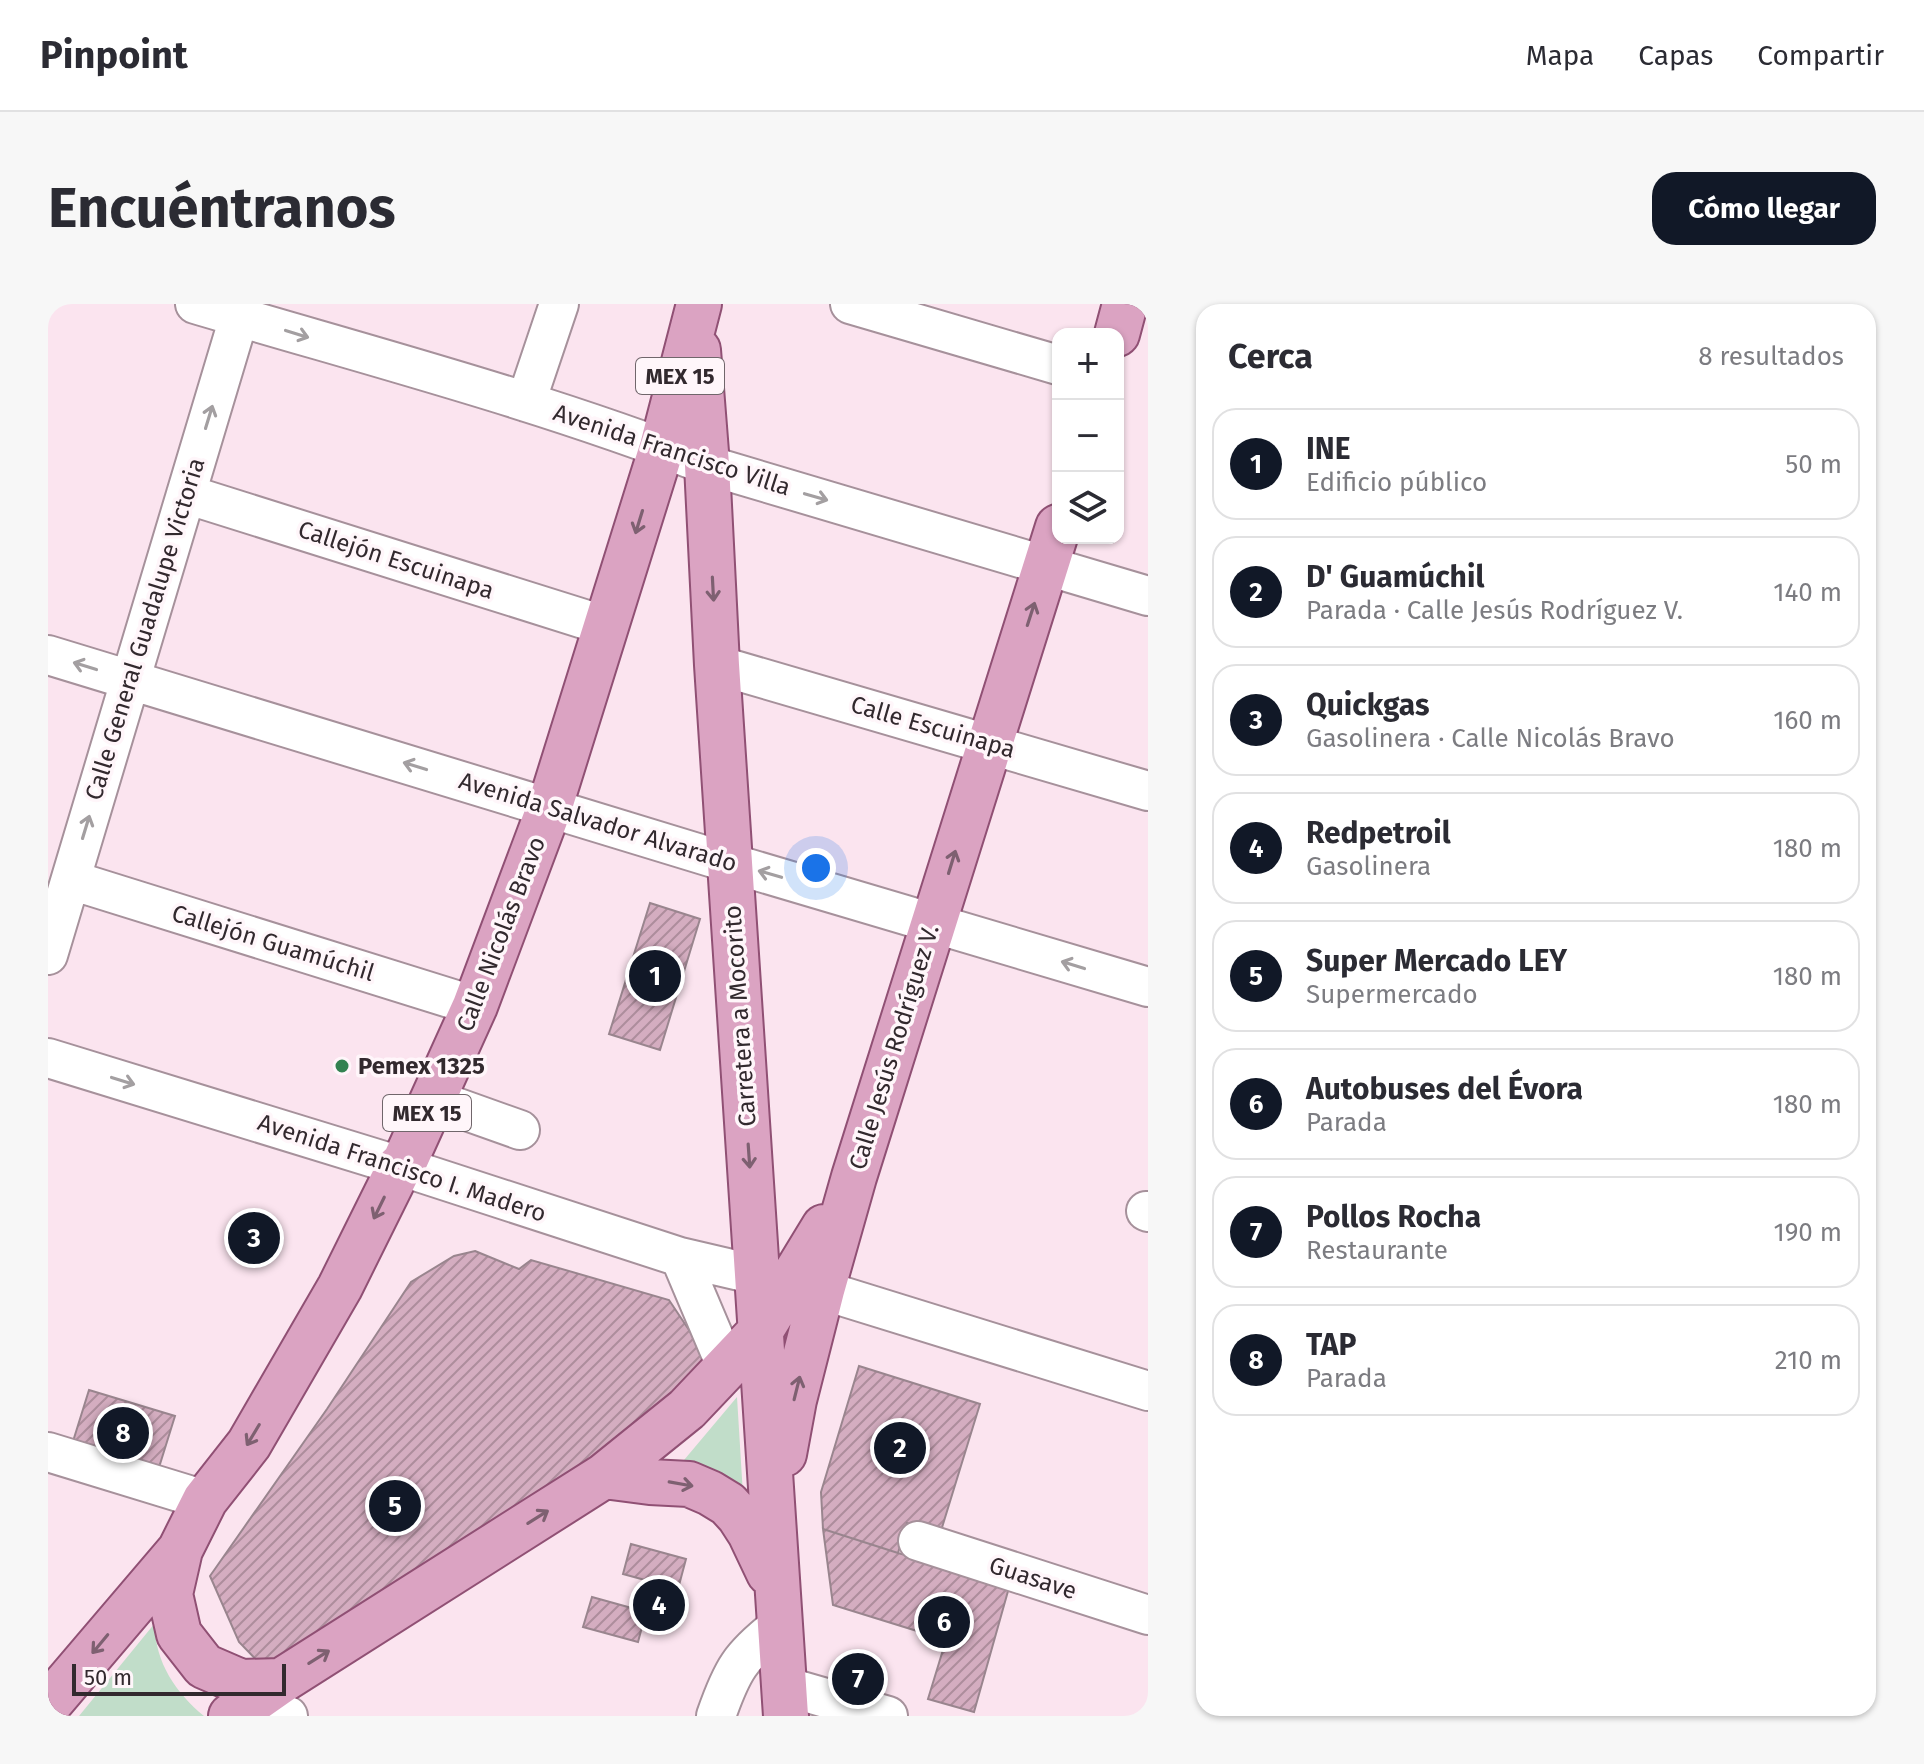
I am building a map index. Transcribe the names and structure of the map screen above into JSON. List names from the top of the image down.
{
  "streets": {
    "main road": [
      "MEX 15",
      "Calle Nicolás Bravo",
      "Carretera a Mocorito",
      "Calle Jesús Rodríguez V."
    ],
    "street": [
      "Avenida Francisco Villa",
      "Callejón Escuinapa",
      "Calle General Guadalupe Victoria",
      "Calle Escuinapa",
      "Avenida Salvador Alvarado",
      "Callejón Guamúchil",
      "Avenida Francisco I. Madero",
      "Guasave"
    ]
  },
  "crossings": [
    ["Avenida Francisco Villa", "Calle General Guadalupe Victoria"],
    ["Avenida Francisco Villa", "Calle Nicolás Bravo"],
    ["Avenida Francisco Villa", "Carretera a Mocorito"],
    ["Avenida Francisco Villa", "Calle Jesús Rodríguez V."],
    ["Callejón Escuinapa", "Calle General Guadalupe Victoria"],
    ["Callejón Escuinapa", "Calle Nicolás Bravo"],
    ["Calle General Guadalupe Victoria", "Avenida Salvador Alvarado"],
    ["Calle General Guadalupe Victoria", "Callejón Guamúchil"],
    ["Calle Escuinapa", "Carretera a Mocorito"],
    ["Calle Escuinapa", "Calle Jesús Rodríguez V."],
    ["Avenida Salvador Alvarado", "Calle Nicolás Bravo"],
    ["Avenida Salvador Alvarado", "Carretera a Mocorito"],
    ["Avenida Salvador Alvarado", "Calle Jesús Rodríguez V."],
    ["Calle Nicolás Bravo", "Callejón Guamúchil"],
    ["Calle Nicolás Bravo", "Carretera a Mocorito"],
    ["Calle Nicolás Bravo", "Avenida Francisco I. Madero"],
    ["Carretera a Mocorito", "Calle Jesús Rodríguez V."],
    ["Carretera a Mocorito", "Avenida Francisco I. Madero"]
  ],
  "one_way": [
    "Calle General Guadalupe Victoria",
    "Avenida Salvador Alvarado",
    "Calle Nicolás Bravo",
    "Carretera a Mocorito",
    "Calle Jesús Rodríguez V.",
    "Avenida Francisco I. Madero"
  ],
  "places": ["Pemex 1325"],
  "scale_bar": "50 m",
  "page": {
    "header": "Pinpoint",
    "nav": ["Mapa", "Capas", "Compartir"],
    "buttons": "Cómo llegar",
    "title": "Encuéntranos",
    "heading": ["Cerca", "8 resultados"],
    "map_buttons": ["+", "−"],
    "list": [
      {
        "mark": "1",
        "name": "INE",
        "note": "Edificio público",
        "value": "50 m"
      },
      {
        "mark": "2",
        "name": "D' Guamúchil",
        "note": "Parada · Calle Jesús Rodríguez V.",
        "value": "140 m"
      },
      {
        "mark": "3",
        "name": "Quickgas",
        "note": "Gasolinera · Calle Nicolás Bravo",
        "value": "160 m"
      },
      {
        "mark": "4",
        "name": "Redpetroil",
        "note": "Gasolinera",
        "value": "180 m"
      },
      {
        "mark": "5",
        "name": "Super Mercado LEY",
        "note": "Supermercado",
        "value": "180 m"
      },
      {
        "mark": "6",
        "name": "Autobuses del Évora",
        "note": "Parada",
        "value": "180 m"
      },
      {
        "mark": "7",
        "name": "Pollos Rocha",
        "note": "Restaurante",
        "value": "190 m"
      },
      {
        "mark": "8",
        "name": "TAP",
        "note": "Parada",
        "value": "210 m"
      }
    ],
    "pins": [
      "1",
      "3",
      "8",
      "2",
      "5",
      "4",
      "6",
      "7"
    ],
    "scale": "50 m"
  }
}
